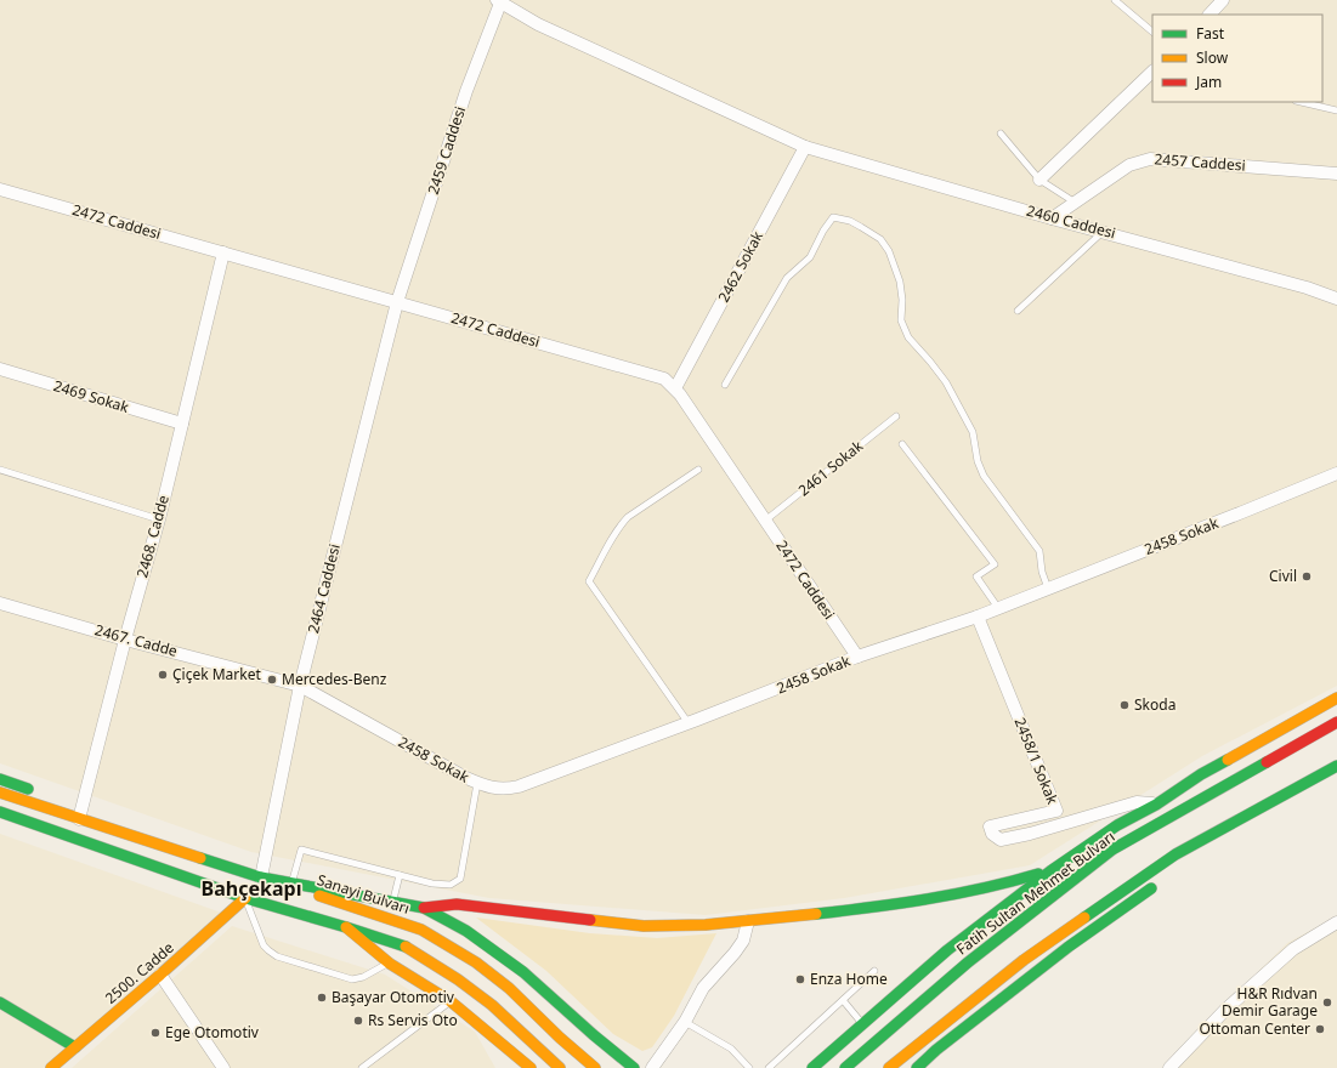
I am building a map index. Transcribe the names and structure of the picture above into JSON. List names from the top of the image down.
{
  "streets": {
    "main road": ["Fatih Sultan Mehmet Bulvarı", "Sanayi Bulvarı", "2500. Cadde"],
    "street": [
      "2459 Caddesi",
      "2457 Caddesi",
      "2472 Caddesi",
      "2460 Caddesi",
      "2462 Sokak",
      "2469 Sokak",
      "2468. Cadde",
      "2458 Sokak",
      "2464 Caddesi",
      "2467. Cadde",
      "2458/1 Sokak"
    ],
    "lane": ["2461 Sokak"]
  },
  "crossings": [
    ["2459 Caddesi", "2472 Caddesi"],
    ["2459 Caddesi", "2460 Caddesi"],
    ["2459 Caddesi", "2464 Caddesi"],
    ["2457 Caddesi", "2460 Caddesi"],
    ["2472 Caddesi", "2462 Sokak"],
    ["2472 Caddesi", "2461 Sokak"],
    ["2472 Caddesi", "2468. Cadde"],
    ["2472 Caddesi", "2458 Sokak"],
    ["2472 Caddesi", "2464 Caddesi"],
    ["2460 Caddesi", "2462 Sokak"],
    ["2469 Sokak", "2468. Cadde"],
    ["2468. Cadde", "2467. Cadde"],
    ["2468. Cadde", "Sanayi Bulvarı"],
    ["2458 Sokak", "2464 Caddesi"],
    ["2458 Sokak", "2467. Cadde"],
    ["2458 Sokak", "2458/1 Sokak"],
    ["2464 Caddesi", "2467. Cadde"],
    ["2464 Caddesi", "Sanayi Bulvarı"]
  ],
  "districts": ["Bahçekapı"],
  "places": [
    "Civil",
    "Çiçek Market",
    "Mercedes-Benz",
    "Skoda",
    "Enza Home",
    "Başayar Otomotiv",
    "H&R Rıdvan Demir Garage",
    "Rs Servis Oto",
    "Ottoman Center",
    "Ege Otomotiv"
  ],
  "legend": ["Fast", "Slow", "Jam"]
}
